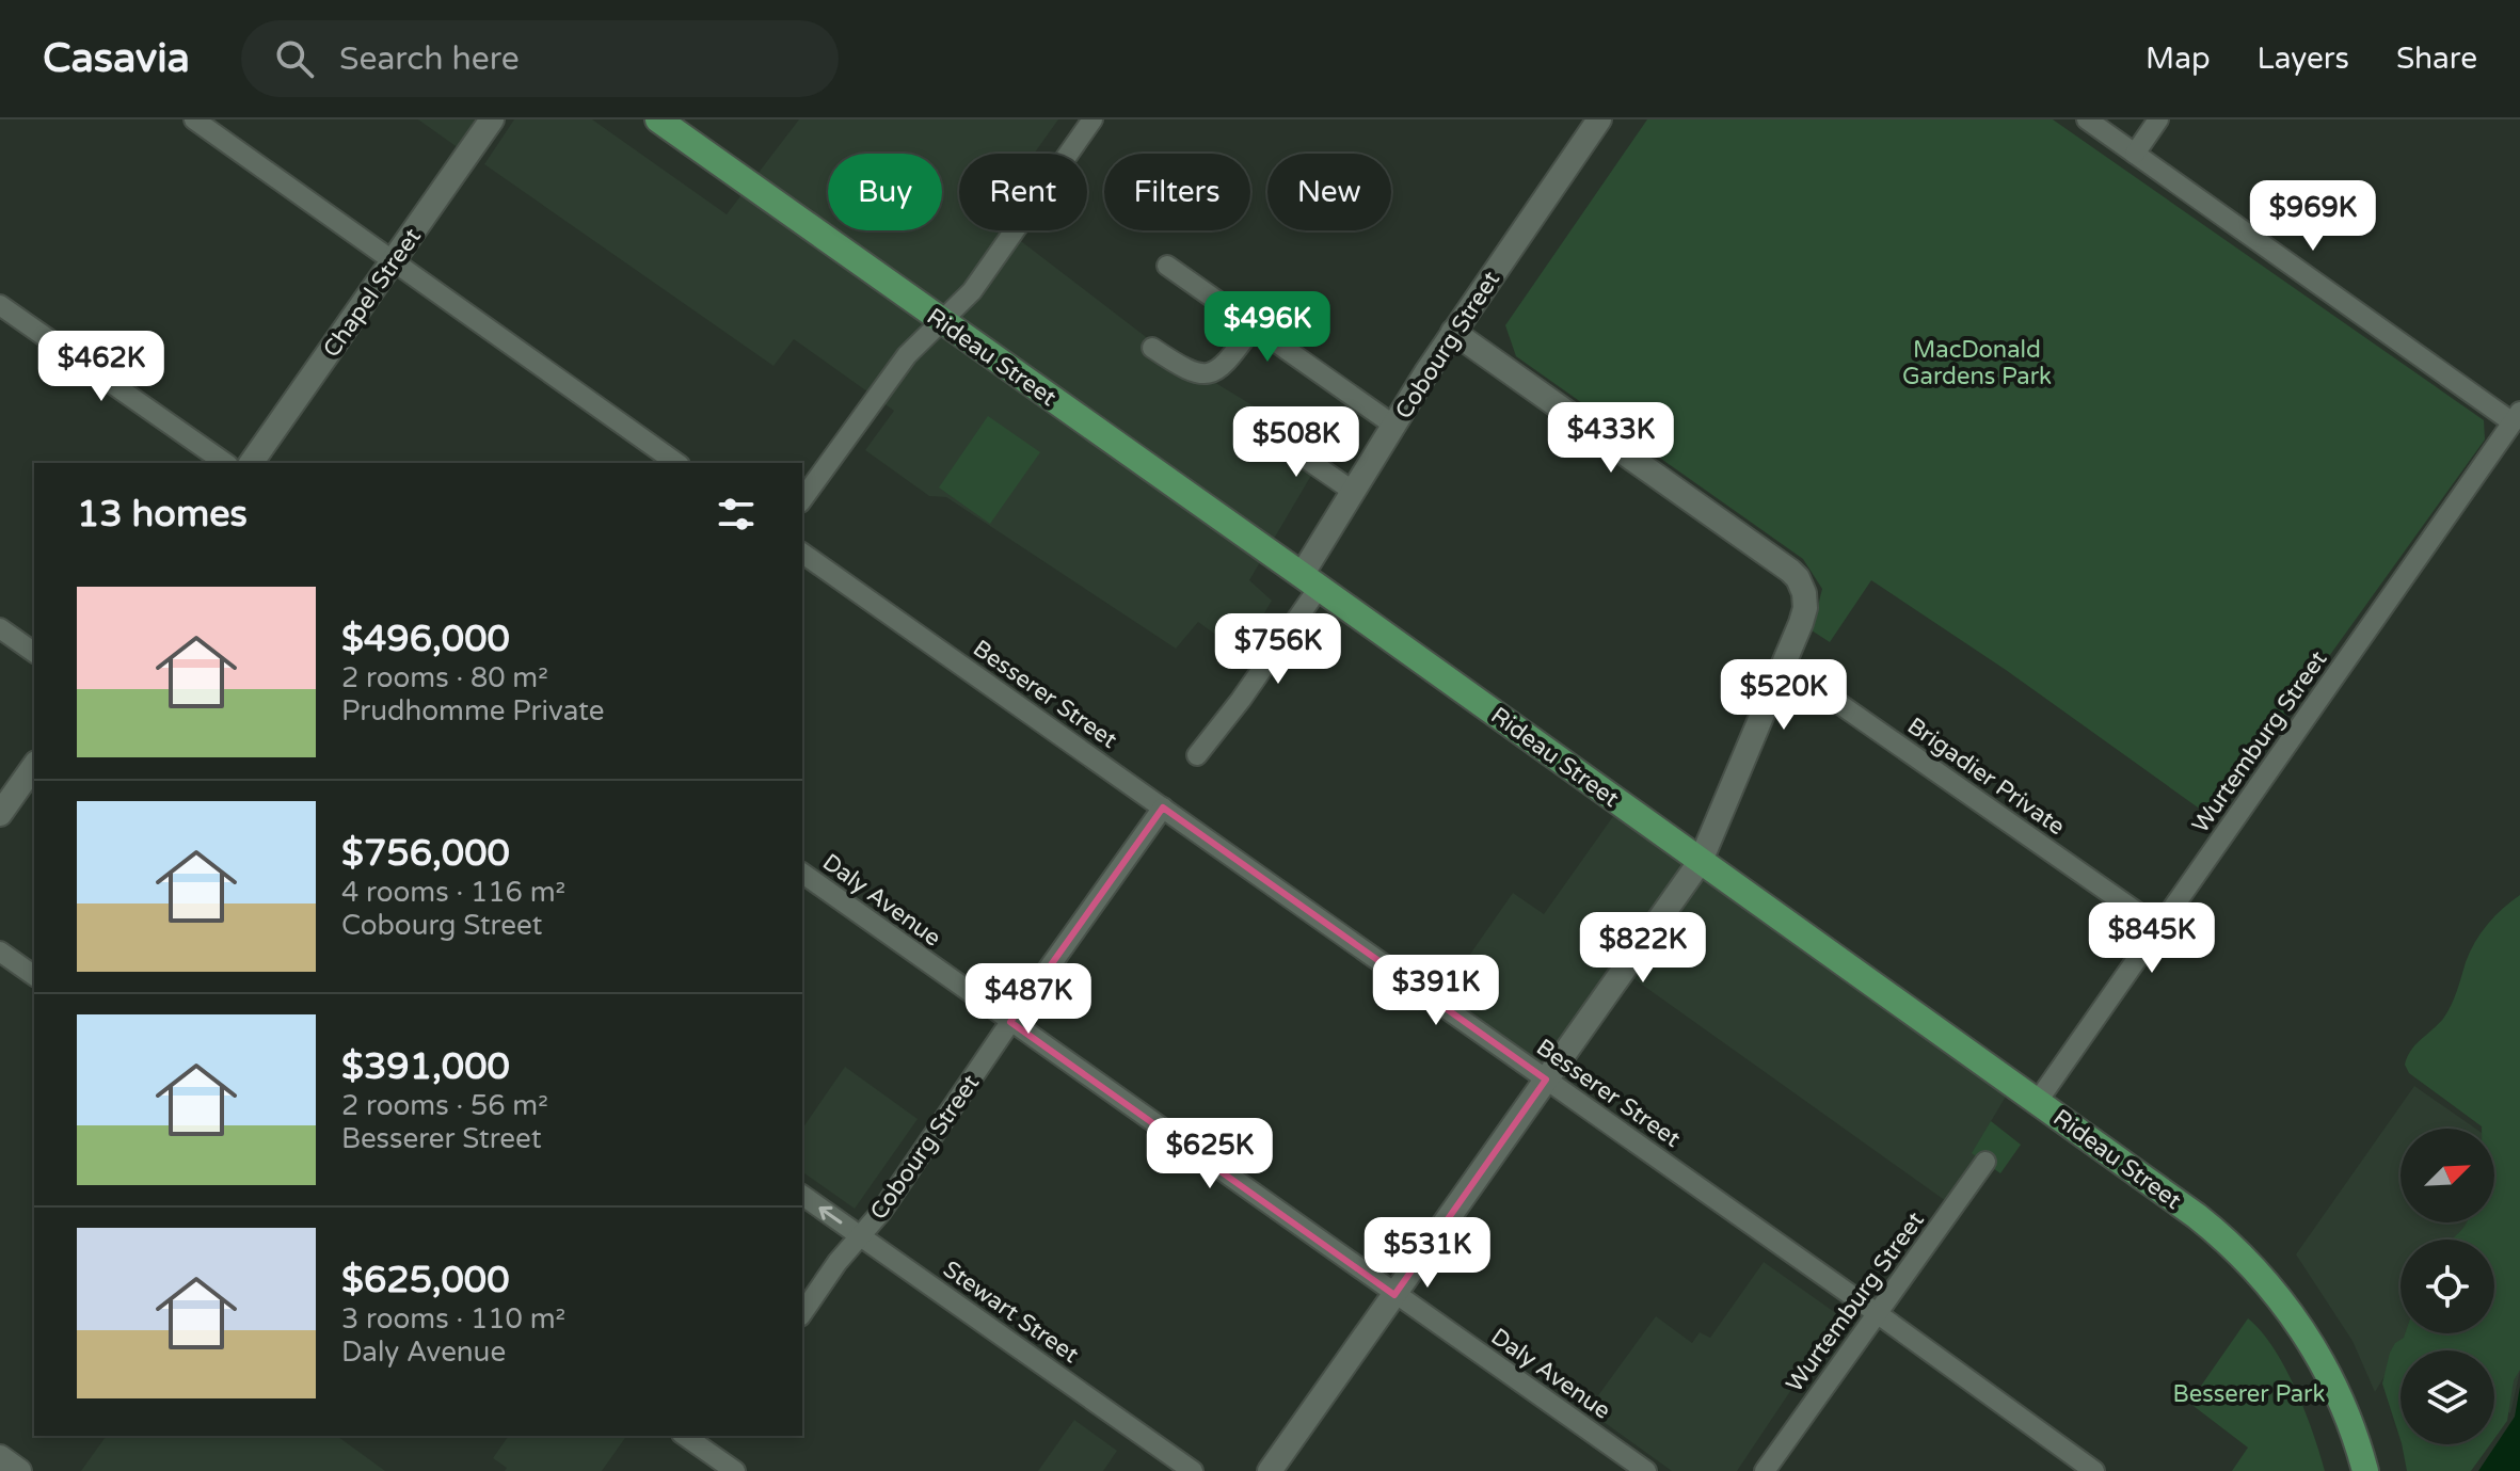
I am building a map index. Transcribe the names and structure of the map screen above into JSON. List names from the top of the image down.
{
  "streets": {
    "main road": ["Rideau Street"],
    "street": [
      "Chapel Street",
      "Cobourg Street",
      "Besserer Street",
      "Wurtemburg Street",
      "Brigadier Private",
      "Daly Avenue",
      "Stewart Street"
    ]
  },
  "crossings": [
    ["Cobourg Street", "Rideau Street"],
    ["Cobourg Street", "Besserer Street"],
    ["Cobourg Street", "Daly Avenue"],
    ["Cobourg Street", "Stewart Street"],
    ["Rideau Street", "Wurtemburg Street"],
    ["Besserer Street", "Wurtemburg Street"],
    ["Wurtemburg Street", "Brigadier Private"]
  ],
  "parks": ["MacDonald Gardens Park", "Besserer Park"],
  "north": "top right",
  "page": {
    "header": "Casavia",
    "search": "Search here",
    "nav": ["Map", "Layers", "Share"],
    "chip": [
      "Buy",
      "Rent",
      "Filters",
      "New"
    ],
    "price": [
      "$969K",
      "$496K",
      "$462K",
      "$433K",
      "$508K",
      "$756K",
      "$520K",
      "$845K",
      "$822K",
      "$391K",
      "$487K",
      "$625K",
      "$531K"
    ],
    "heading": "13 homes",
    "list": [
      {
        "name": "$496,000",
        "note": "2 rooms · 80 m² · Prudhomme Private"
      },
      {
        "name": "$756,000",
        "note": "4 rooms · 116 m² · Cobourg Street"
      },
      {
        "name": "$391,000",
        "note": "2 rooms · 56 m² · Besserer Street"
      },
      {
        "name": "$625,000",
        "note": "3 rooms · 110 m² · Daly Avenue"
      }
    ]
  }
}
